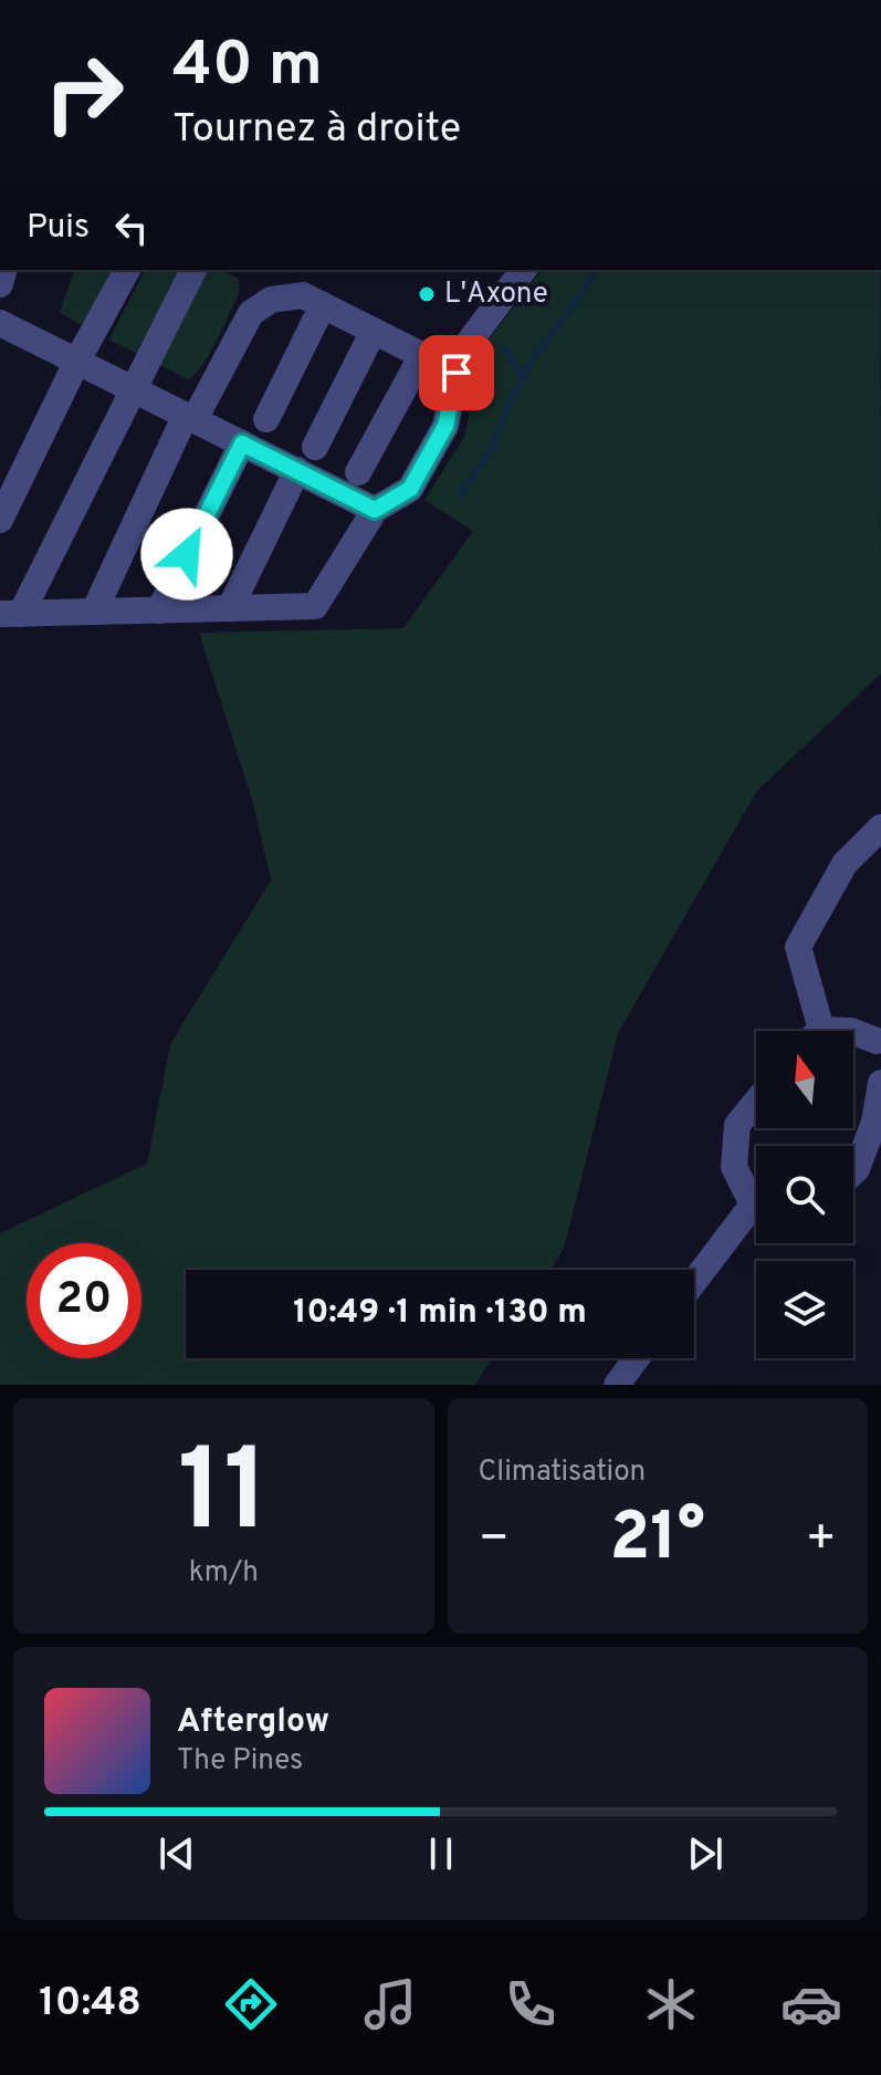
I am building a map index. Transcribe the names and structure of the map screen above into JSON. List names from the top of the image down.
{
  "places": ["L'Axone"],
  "north": "top",
  "page": {
    "turn": ["40 m", "Tournez à droite"],
    "then": "Puis",
    "limit": "20",
    "trip": "10:49 · 1 min · 130 m",
    "tile": [
      ["11", "km/h"],
      "Climatisation"
    ],
    "heat": ["−", "21°", "+"],
    "song": ["Afterglow", "The Pines"],
    "tabs": "10:48"
  }
}
